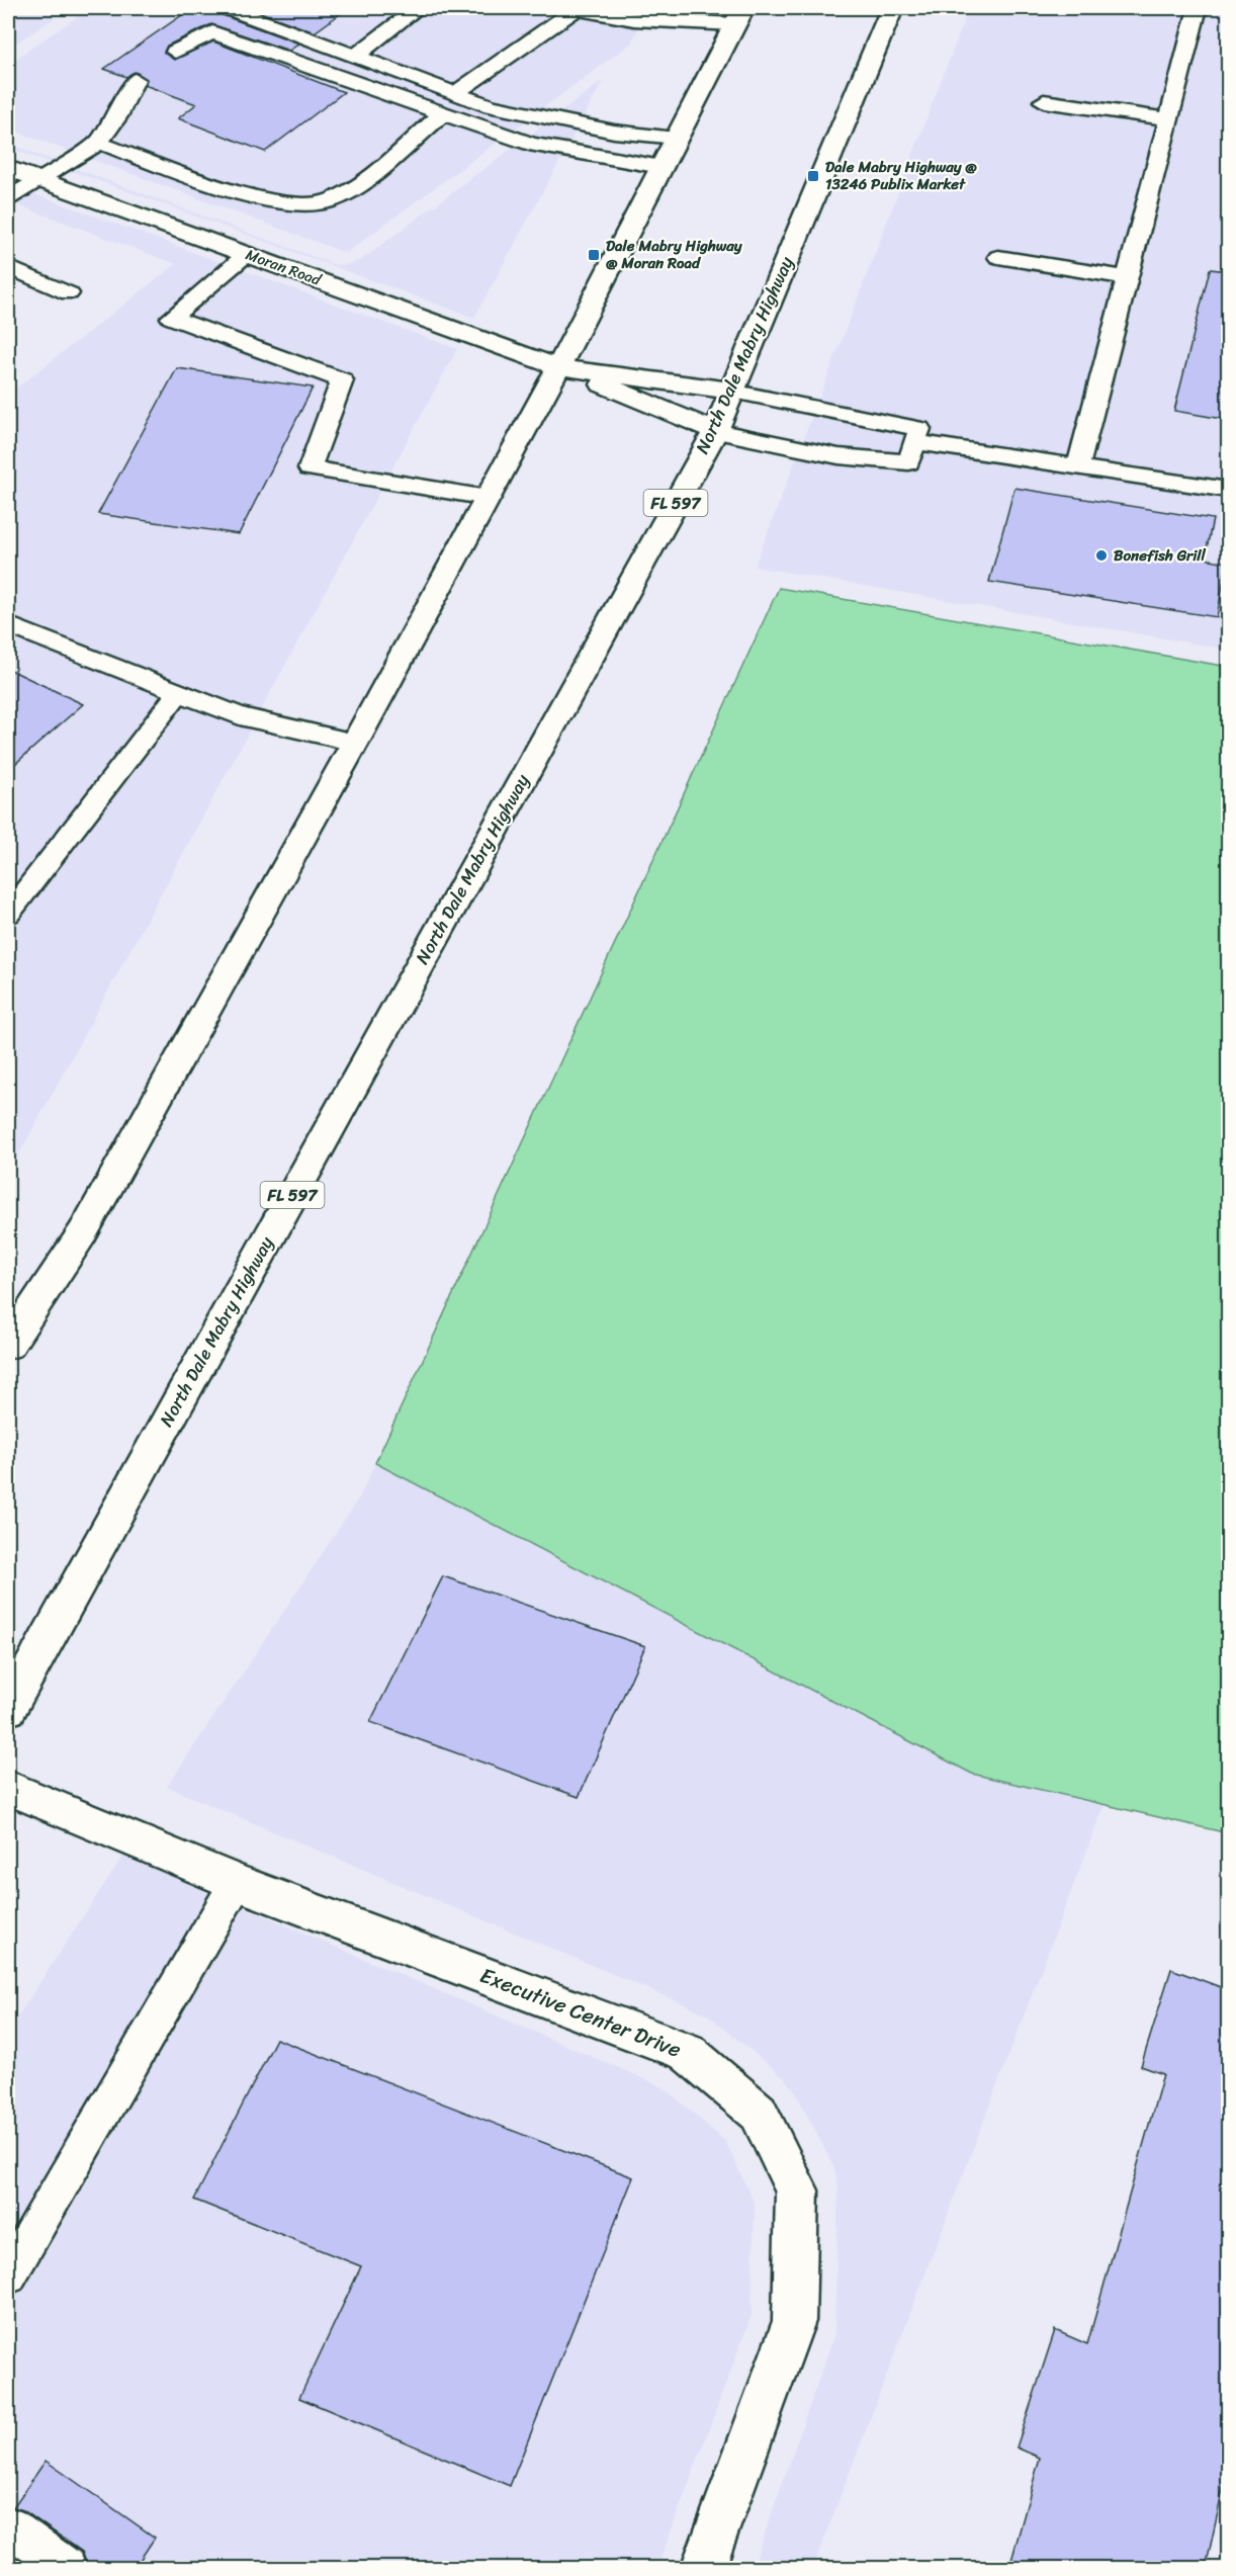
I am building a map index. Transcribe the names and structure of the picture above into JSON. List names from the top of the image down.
{
  "streets": {
    "main road": [
      "Moran Road",
      "North Dale Mabry Highway",
      "FL 597",
      "Executive Center Drive"
    ]
  },
  "places": {
    "transit": ["Dale Mabry Highway @ 13246 Publix Market", "Dale Mabry Highway @ Moran Road"],
    "other": ["Bonefish Grill"]
  }
}
